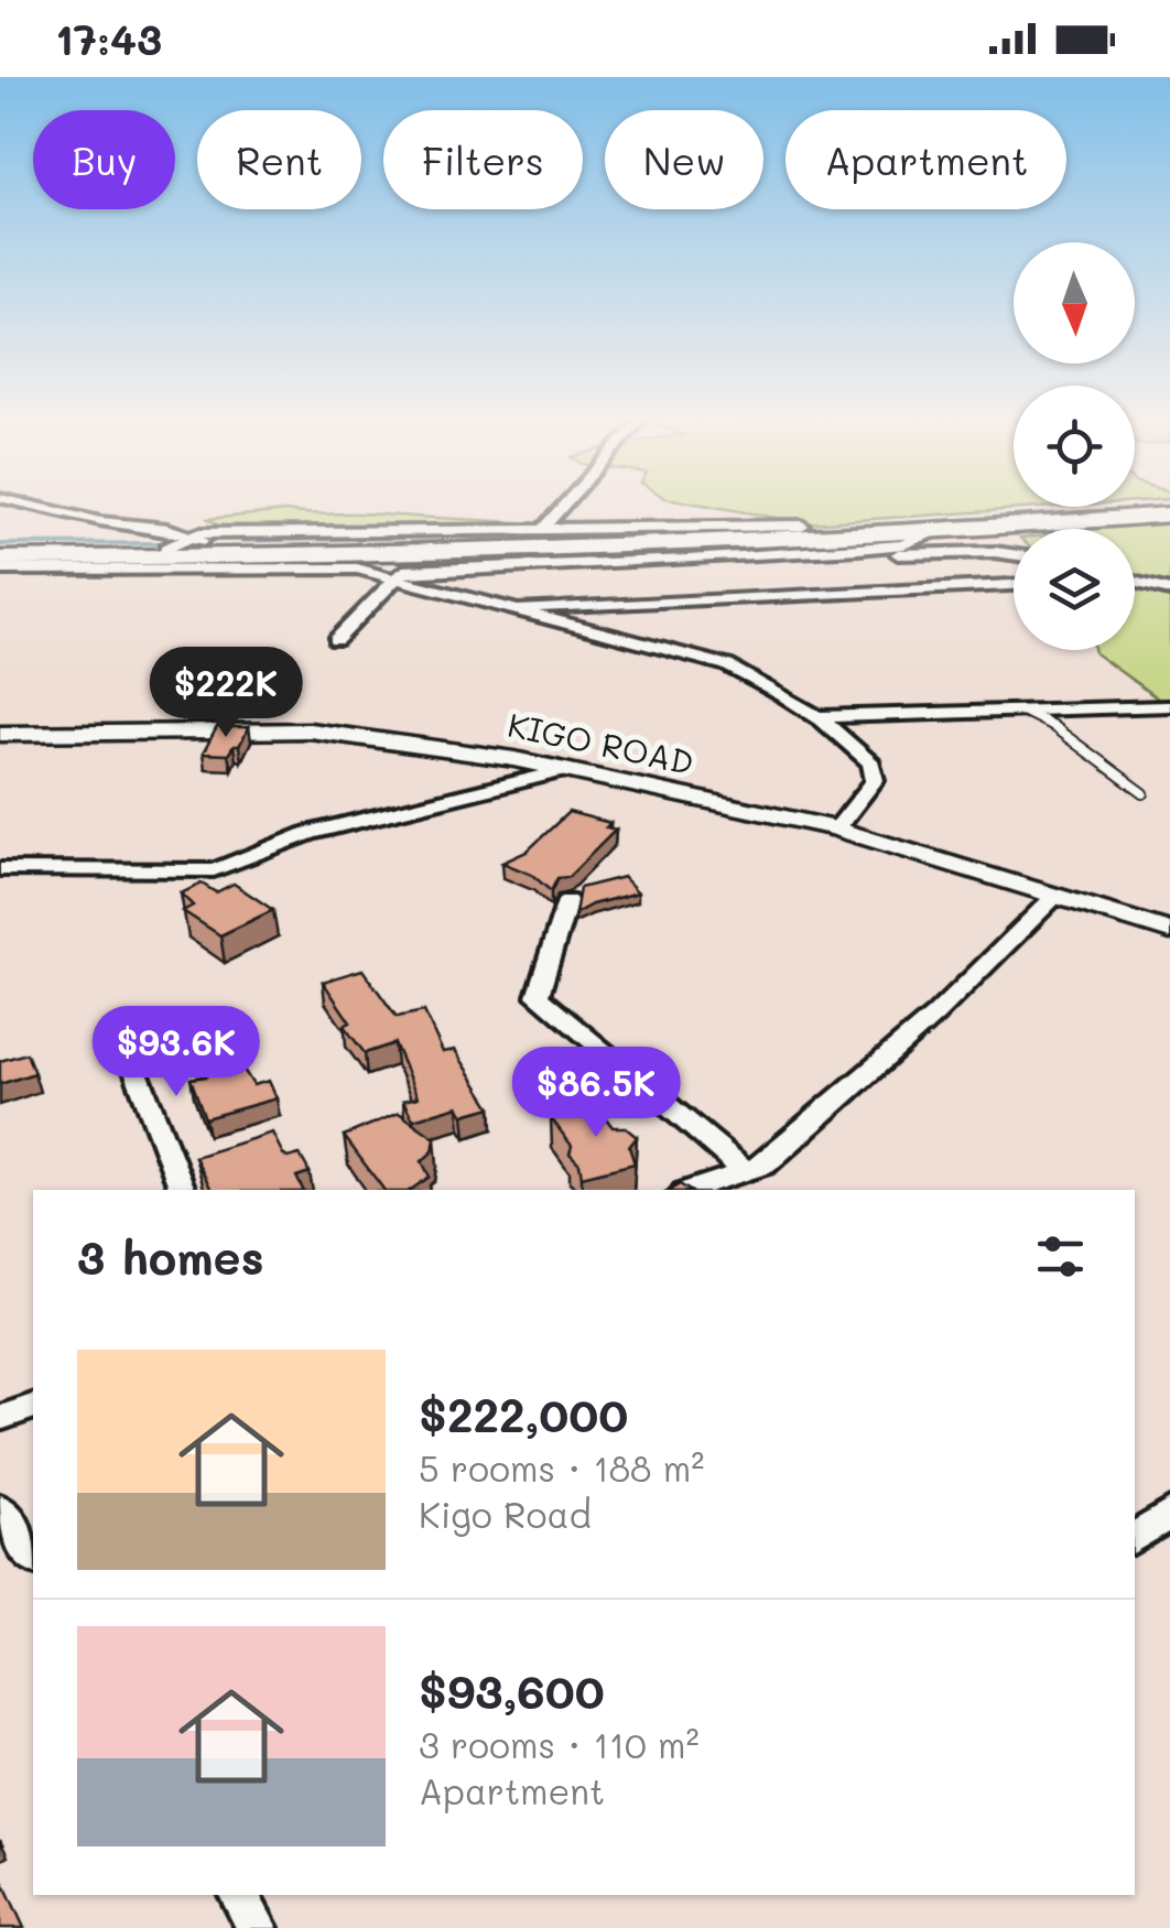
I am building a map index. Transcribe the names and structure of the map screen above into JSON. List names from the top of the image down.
{
  "streets": {
    "street": ["KIGO ROAD"]
  },
  "north": "bottom",
  "page": {
    "status": "17:43",
    "chip": [
      "Buy",
      "Rent",
      "Filters",
      "New",
      "Apartment"
    ],
    "price": ["$222K", "$93.6K", "$86.5K"],
    "heading": "3 homes",
    "list": [
      {
        "name": "$222,000",
        "note": "5 rooms · 188 m² · Kigo Road"
      },
      {
        "name": "$93,600",
        "note": "3 rooms · 110 m² · Apartment"
      }
    ]
  }
}
